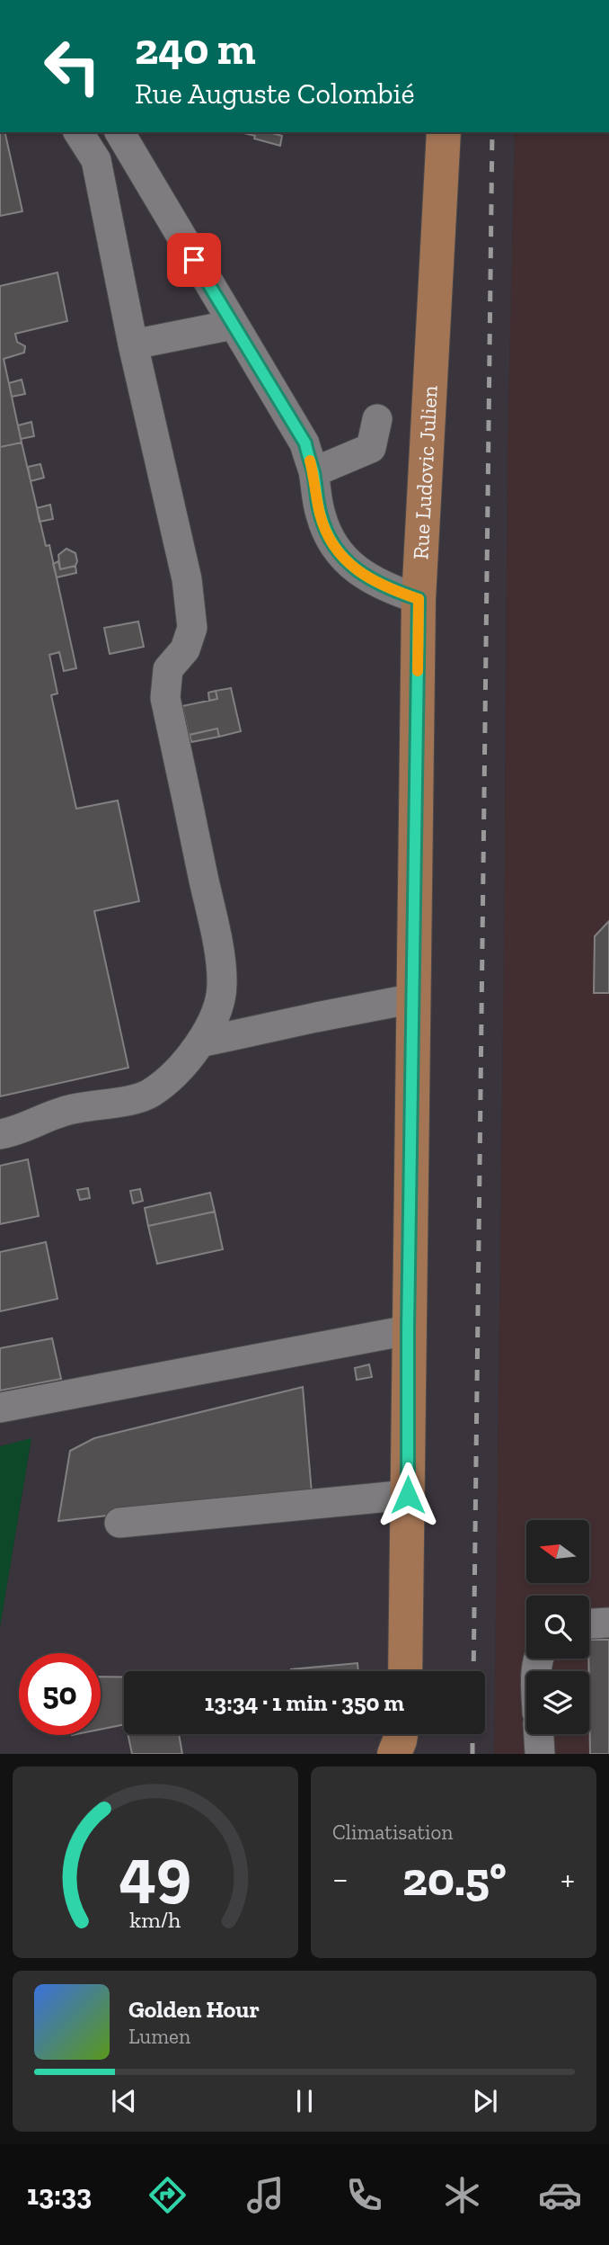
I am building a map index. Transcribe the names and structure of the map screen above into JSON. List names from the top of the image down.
{
  "streets": {
    "main road": ["Rue Ludovic Julien"]
  },
  "north": "left",
  "page": {
    "turn": ["240 m", "Rue Auguste Colombié"],
    "limit": "50",
    "trip": "13:34 · 1 min · 350 m",
    "tile": "Climatisation",
    "heat": ["−", "20.5°", "+"],
    "song": ["Golden Hour", "Lumen"],
    "tabs": "13:33",
    "gauge": ["49", "km/h"]
  }
}
